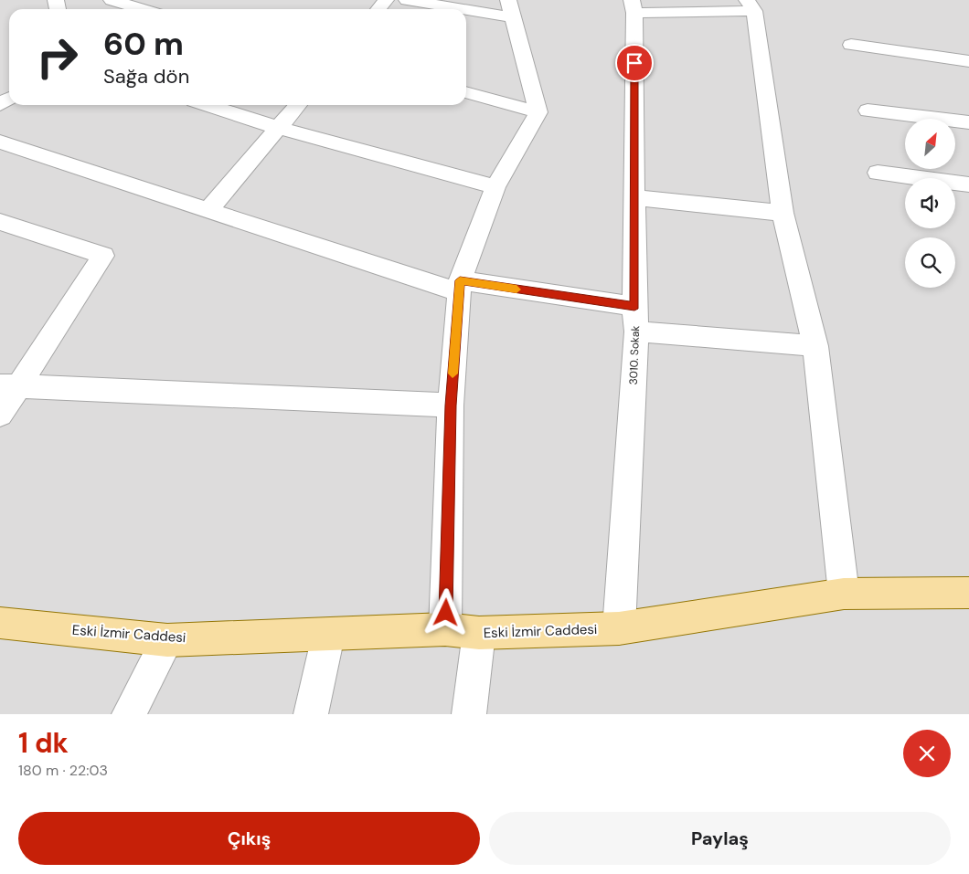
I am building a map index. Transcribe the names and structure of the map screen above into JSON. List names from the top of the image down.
{
  "streets": {
    "main road": ["Eski İzmir Caddesi"],
    "street": ["3010. Sokak"]
  },
  "crossings": [
    ["3010. Sokak", "Eski İzmir Caddesi"]
  ],
  "north": "top right",
  "page": {
    "turn": ["60 m", "Sağa dön"],
    "heading": ["1 dk", "180 m · 22:03"],
    "buttons": ["Çıkış", "Paylaş"]
  }
}
